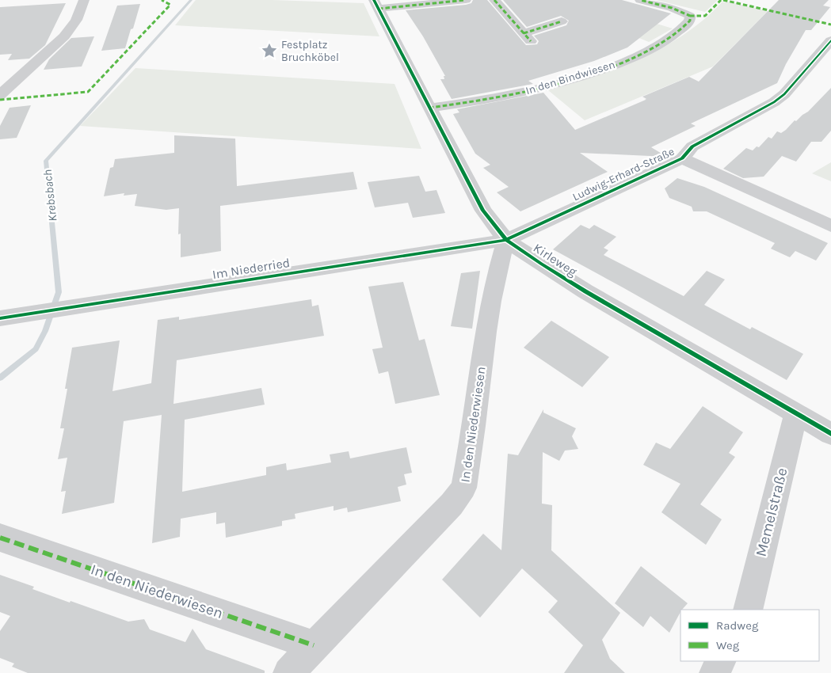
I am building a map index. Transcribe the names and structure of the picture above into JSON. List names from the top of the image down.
{
  "streets": {
    "street": [
      "In den Bindwiesen",
      "Ludwig-Erhard-Straße",
      "Kirleweg",
      "Im Niederried",
      "In den Niederwiesen",
      "Memelstraße"
    ]
  },
  "crossings": [
    ["In den Bindwiesen", "Kirleweg"],
    ["Ludwig-Erhard-Straße", "Kirleweg"],
    ["Ludwig-Erhard-Straße", "Im Niederried"],
    ["Ludwig-Erhard-Straße", "In den Niederwiesen"],
    ["Kirleweg", "Im Niederried"],
    ["Kirleweg", "In den Niederwiesen"],
    ["Kirleweg", "Memelstraße"],
    ["Im Niederried", "In den Niederwiesen"]
  ],
  "water": ["Krebsbach"],
  "places": {
    "place": ["Festplatz Bruchköbel"]
  },
  "legend": ["Radweg", "Weg"]
}
